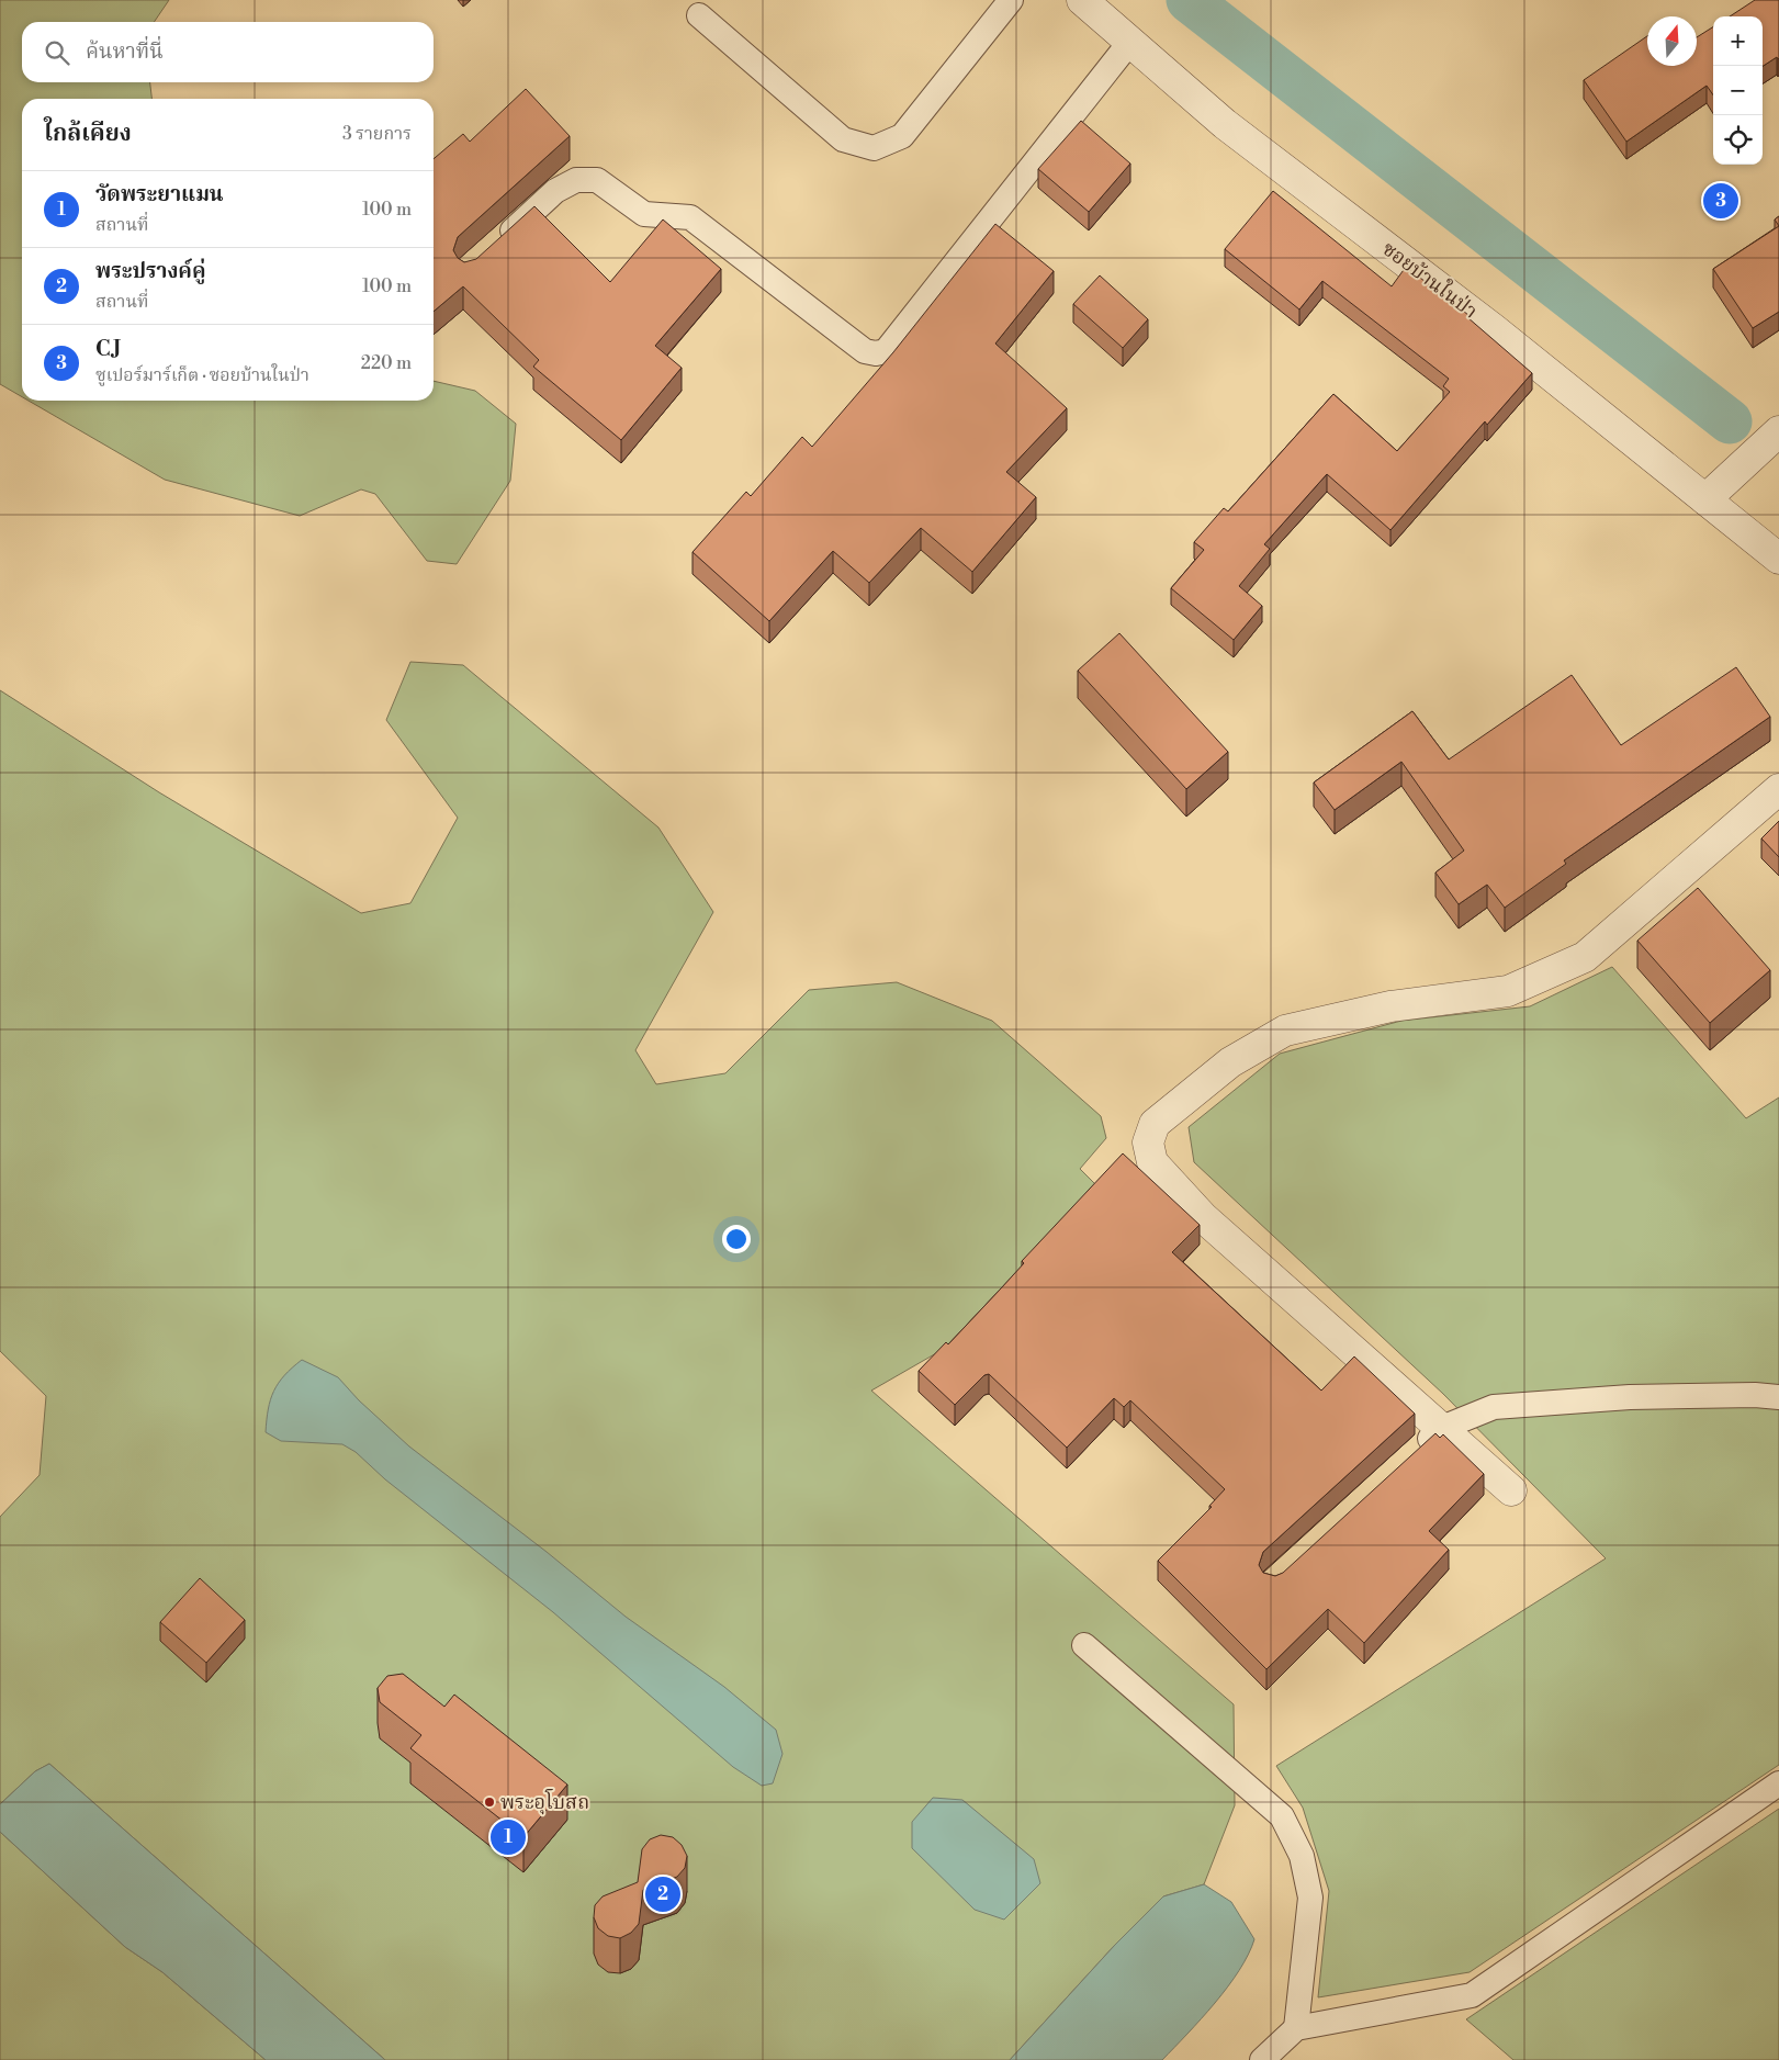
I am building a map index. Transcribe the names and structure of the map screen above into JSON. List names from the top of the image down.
{
  "streets": {
    "street": ["ซอยบ้านในป่า"]
  },
  "places": ["พระอุโบสถ"],
  "north": "top",
  "page": {
    "map_buttons": ["+", "−"],
    "search": "ค้นหาที่นี่",
    "heading": ["ใกล้เคียง", "3 รายการ"],
    "list": [
      {
        "mark": "1",
        "name": "วัดพระยาแมน",
        "note": "สถานที่",
        "value": "100 m"
      },
      {
        "mark": "2",
        "name": "พระปรางค์คู่",
        "note": "สถานที่",
        "value": "100 m"
      },
      {
        "mark": "3",
        "name": "CJ",
        "note": "ซูเปอร์มาร์เก็ต · ซอยบ้านในป่า",
        "value": "220 m"
      }
    ],
    "pins": ["3", "1", "2"]
  }
}
